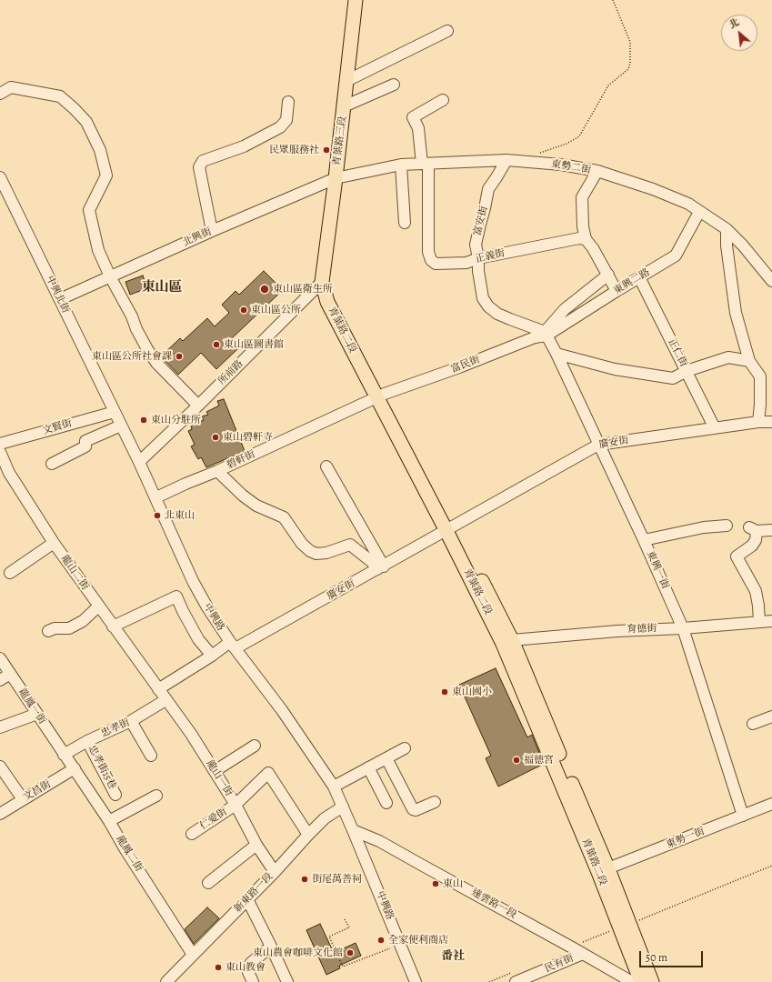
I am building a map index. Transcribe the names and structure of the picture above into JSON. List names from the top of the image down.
{
  "streets": {
    "main road": ["青葉路三段", "青葉路二段"],
    "street": [
      "東勢二街",
      "富安街",
      "北興街",
      "正義街",
      "東興二路",
      "中興北街",
      "正仁街",
      "富民街",
      "所前路",
      "文賢街",
      "廣安街",
      "碧軒街",
      "東興一街",
      "龍山二街",
      "中興路",
      "育德街",
      "龍鳳一街",
      "忠孝街",
      "忠孝街15巷",
      "龍山一街",
      "文昌街",
      "仁愛街",
      "東勢一街",
      "龍鳳二街",
      "新東路一段",
      "達雲路一段",
      "民有街"
    ]
  },
  "crossings": [
    ["青葉路三段", "東勢二街"],
    ["青葉路三段", "北興街"],
    ["青葉路三段", "青葉路二段"],
    ["青葉路三段", "所前路"],
    ["東勢二街", "富安街"],
    ["東勢二街", "北興街"],
    ["東勢二街", "正義街"],
    ["東勢二街", "東興二路"],
    ["富安街", "正義街"],
    ["富安街", "東興二路"],
    ["富安街", "富民街"],
    ["富安街", "東興一街"],
    ["北興街", "中興北街"],
    ["東興二路", "正仁街"],
    ["東興二路", "富民街"],
    ["東興二路", "東興一街"],
    ["中興北街", "文賢街"],
    ["中興北街", "中興路"],
    ["青葉路二段", "富民街"],
    ["青葉路二段", "所前路"],
    ["青葉路二段", "廣安街"],
    ["青葉路二段", "碧軒街"],
    ["青葉路二段", "育德街"],
    ["青葉路二段", "東勢一街"],
    ["正仁街", "廣安街"],
    ["富民街", "碧軒街"],
    ["富民街", "東興一街"],
    ["所前路", "中興路"],
    ["文賢街", "中興路"],
    ["廣安街", "東興一街"],
    ["廣安街", "中興路"],
    ["碧軒街", "中興路"],
    ["東興一街", "育德街"],
    ["東興一街", "東勢一街"],
    ["龍山二街", "龍山一街"],
    ["中興路", "新東路一段"],
    ["中興路", "達雲路一段"],
    ["龍鳳一街", "忠孝街"],
    ["龍鳳一街", "龍鳳二街"],
    ["忠孝街", "忠孝街15巷"],
    ["忠孝街", "龍山一街"],
    ["忠孝街", "龍鳳二街"],
    ["龍山一街", "仁愛街"],
    ["龍山一街", "新東路一段"],
    ["文昌街", "龍鳳二街"],
    ["仁愛街", "新東路一段"],
    ["龍鳳二街", "新東路一段"],
    ["達雲路一段", "民有街"]
  ],
  "districts": ["東山區", "番社"],
  "places": [
    "民眾服務社",
    "東山區衛生所",
    "東山區公所",
    "東山區圖書館",
    "東山區公所社會課",
    "東山分駐所",
    "東山碧軒寺",
    "北東山",
    "東山國小",
    "福德宮",
    "街尾萬善祠",
    "東山",
    "全家便利商店",
    "東山農會咖啡文化館",
    "東山教會"
  ],
  "scale_bar": "50 m",
  "north": "top left"
}
